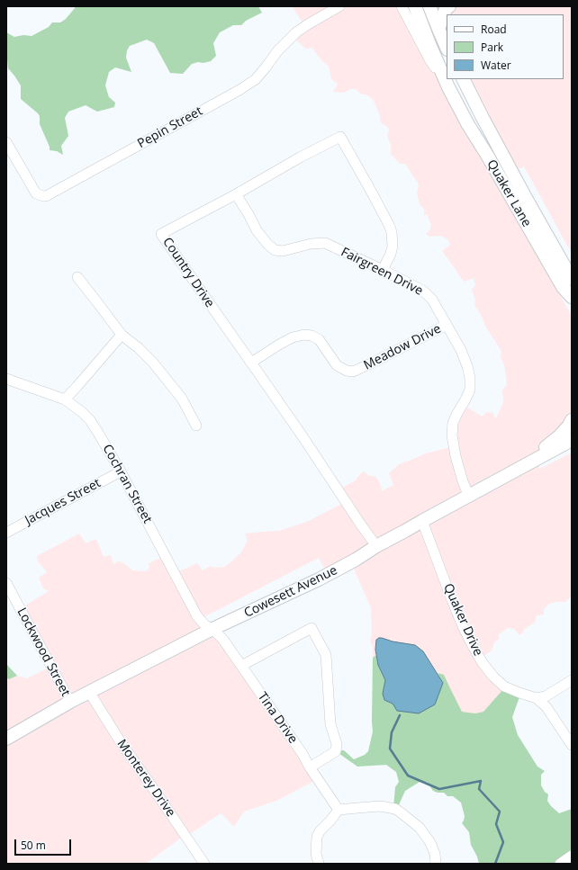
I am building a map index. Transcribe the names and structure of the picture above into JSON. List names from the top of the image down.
{
  "streets": {
    "main road": ["Quaker Lane", "Cowesett Avenue"],
    "street": [
      "Pepin Street",
      "Fairgreen Drive",
      "Country Drive",
      "Meadow Drive",
      "Cochran Street",
      "Jacques Street",
      "Quaker Drive",
      "Lockwood Street",
      "Tina Drive",
      "Monterey Drive"
    ]
  },
  "crossings": [
    ["Fairgreen Drive", "Country Drive"],
    ["Fairgreen Drive", "Meadow Drive"],
    ["Fairgreen Drive", "Cowesett Avenue"],
    ["Country Drive", "Meadow Drive"],
    ["Country Drive", "Cowesett Avenue"],
    ["Cochran Street", "Jacques Street"],
    ["Cochran Street", "Cowesett Avenue"],
    ["Cochran Street", "Tina Drive"],
    ["Cowesett Avenue", "Quaker Drive"],
    ["Cowesett Avenue", "Lockwood Street"],
    ["Cowesett Avenue", "Tina Drive"],
    ["Cowesett Avenue", "Monterey Drive"]
  ],
  "legend": ["Road", "Park", "Water"],
  "scale_bar": "50 m"
}
